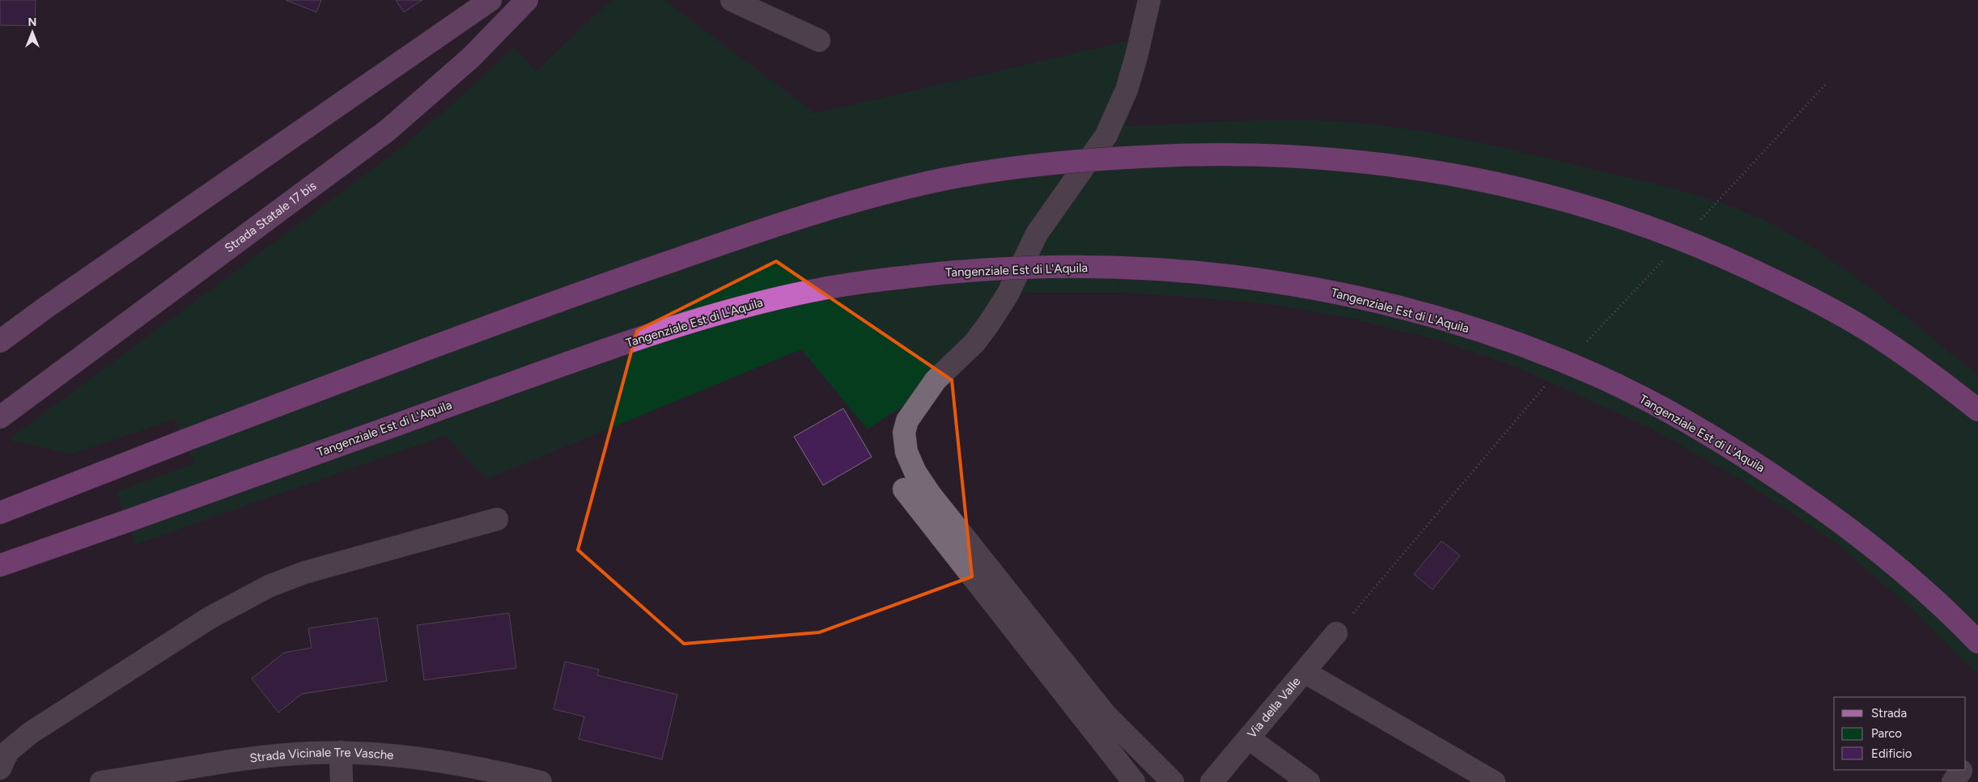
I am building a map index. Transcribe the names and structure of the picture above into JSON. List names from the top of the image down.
{
  "streets": {
    "highway": ["Tangenziale Est di L'Aquila"],
    "main road": ["Strada Statale 17 bis"],
    "street": ["Via della Valle", "Strada Vicinale Tre Vasche"]
  },
  "legend": ["Strada", "Parco", "Edificio"],
  "north": "top"
}
